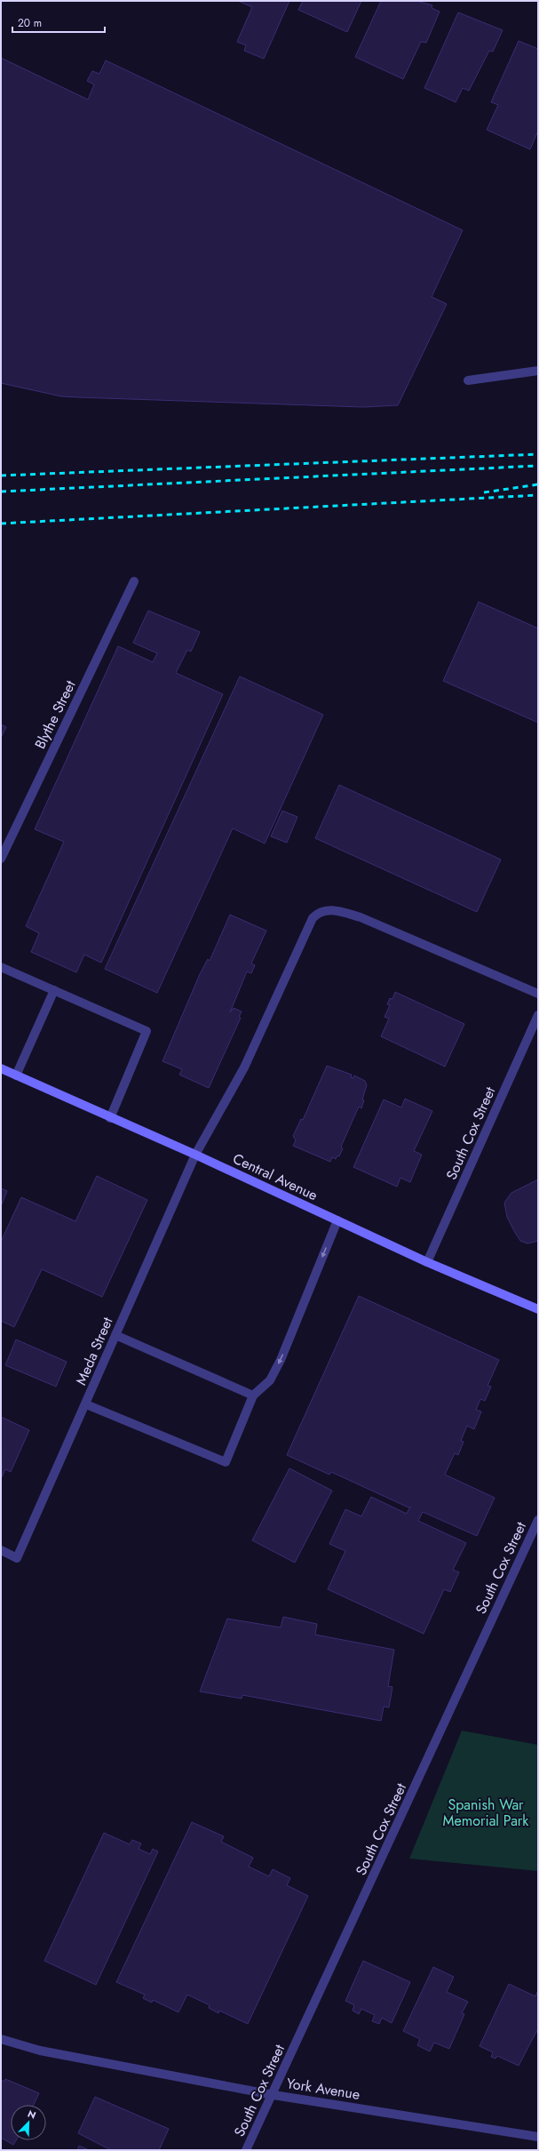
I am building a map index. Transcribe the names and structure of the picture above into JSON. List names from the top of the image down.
{
  "streets": {
    "main road": ["Central Avenue"],
    "street": [
      "Blythe Street",
      "South Cox Street",
      "Meda Street",
      "York Avenue"
    ]
  },
  "crossings": [
    ["South Cox Street", "Central Avenue"],
    ["South Cox Street", "York Avenue"],
    ["Central Avenue", "Meda Street"]
  ],
  "parks": ["Spanish War Memorial Park"],
  "scale_bar": "20 m",
  "north": "top right"
}
